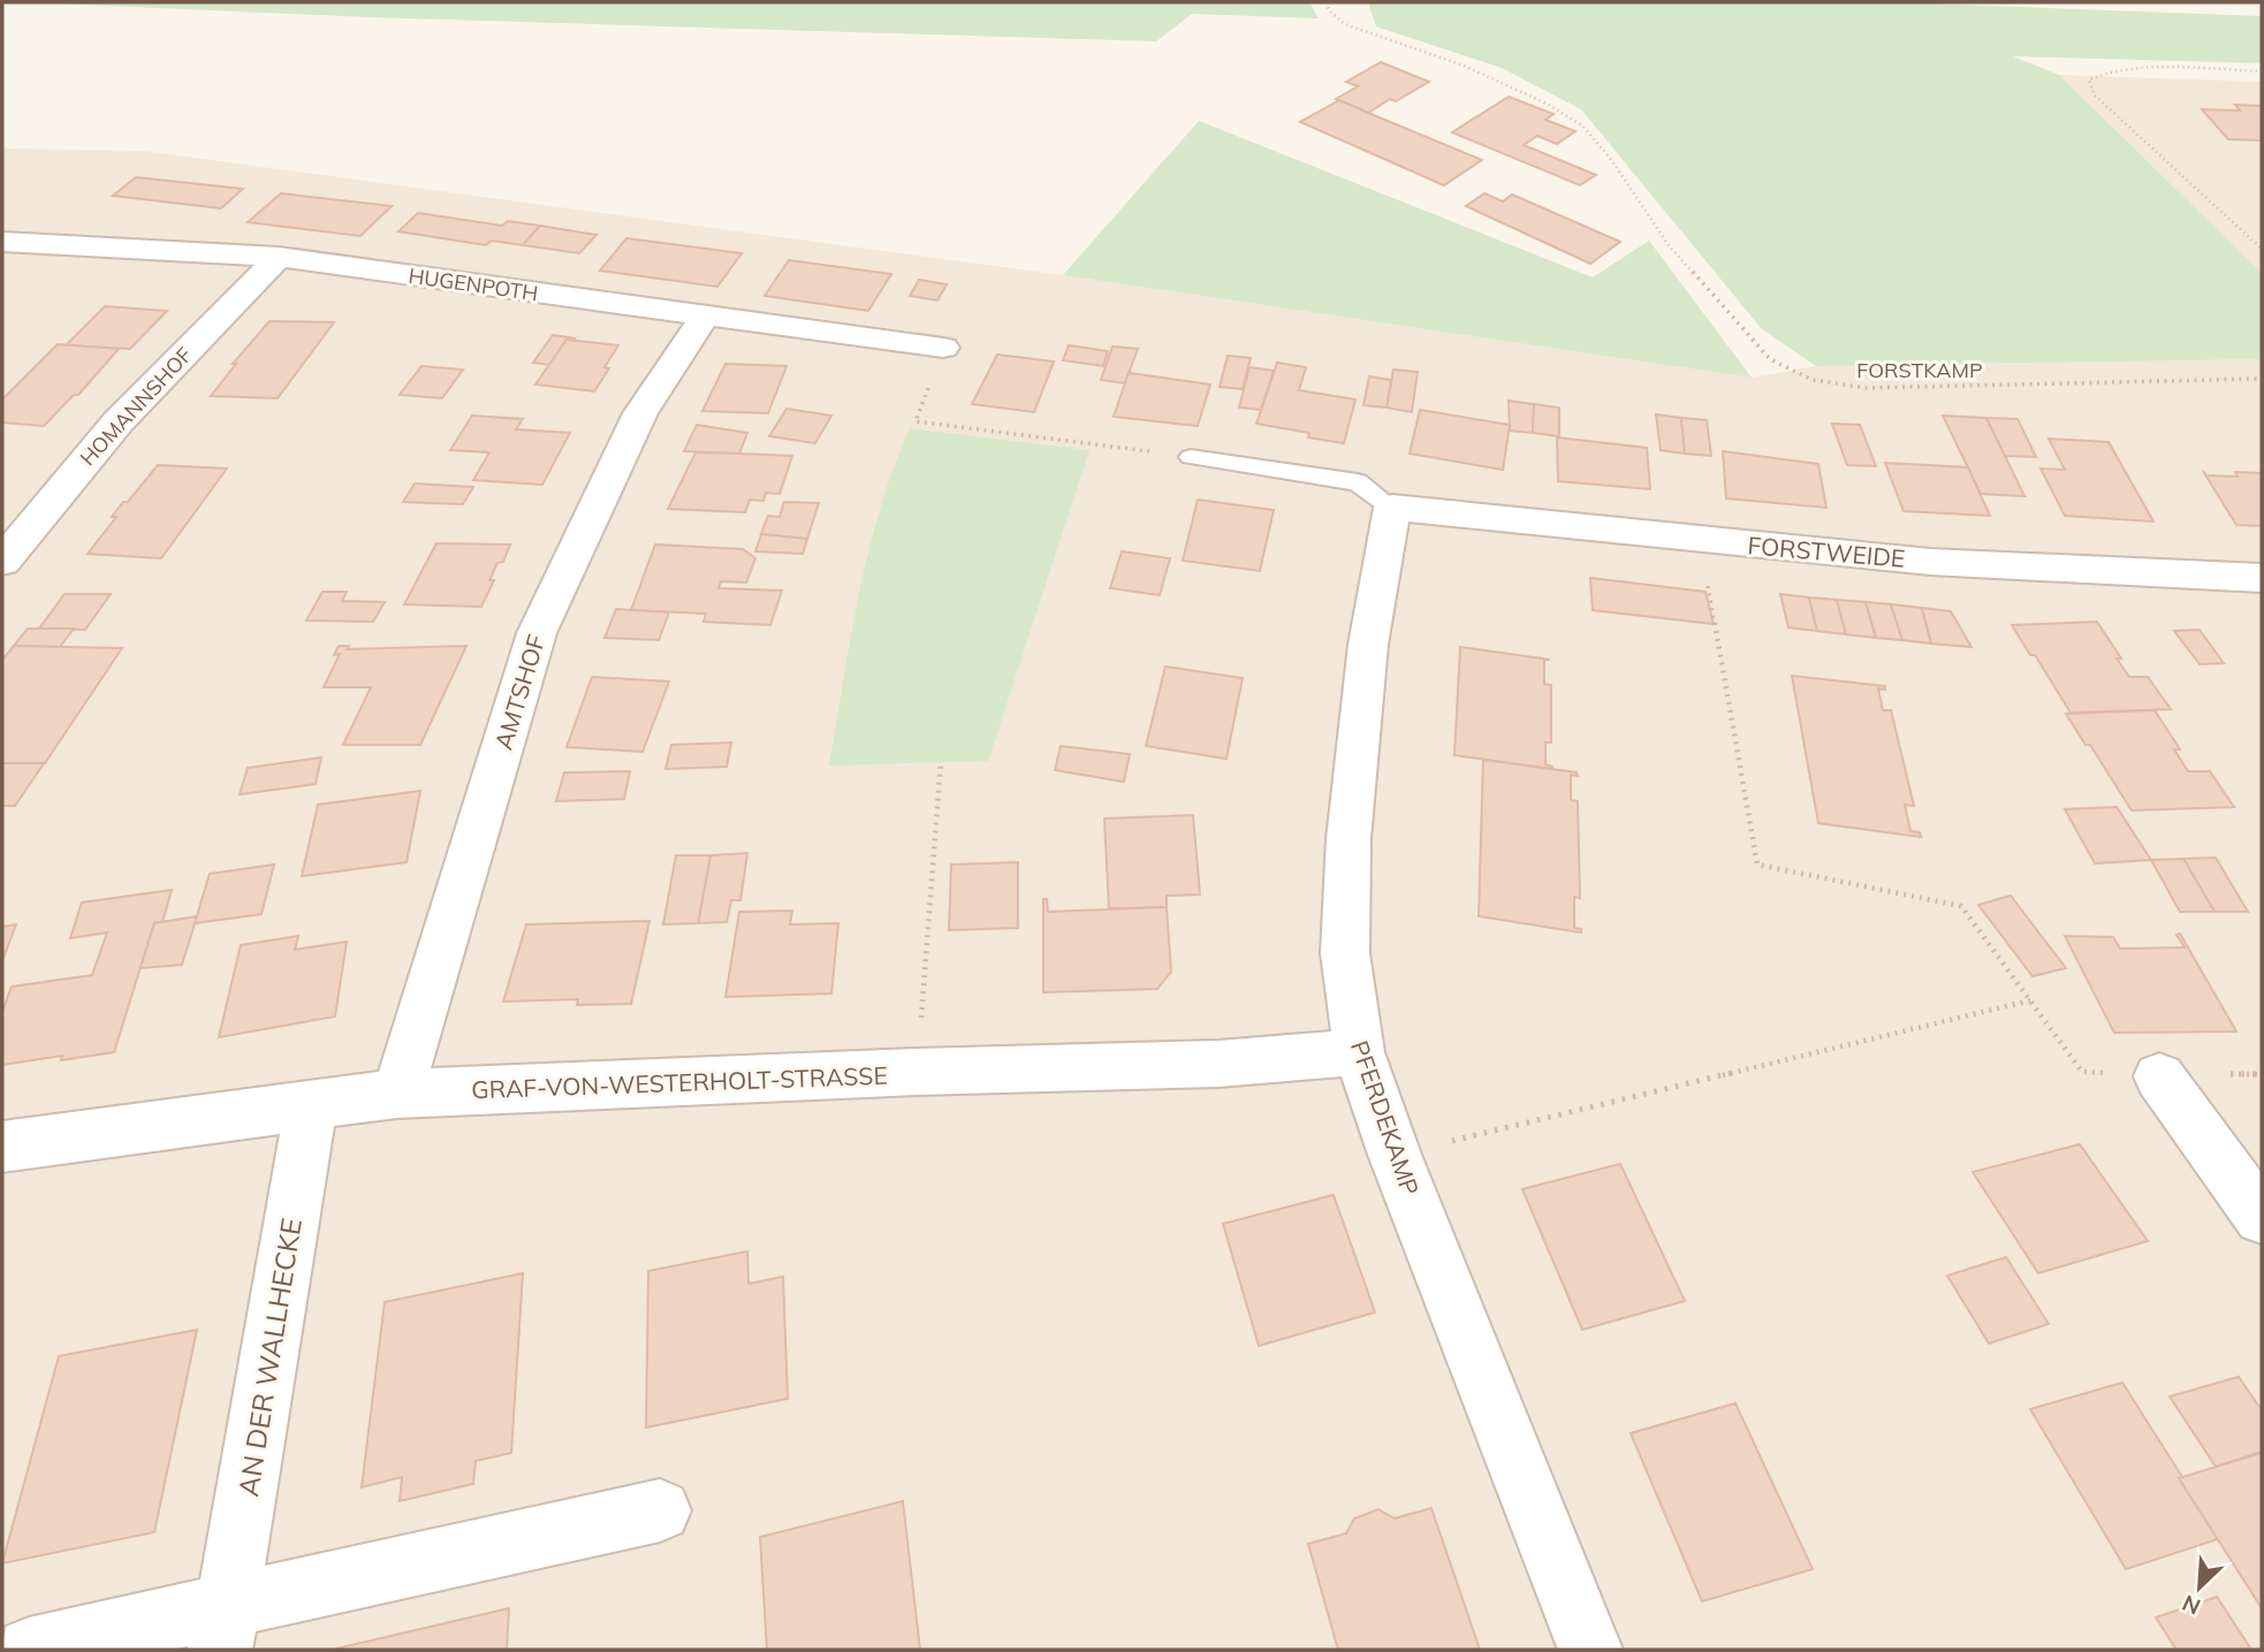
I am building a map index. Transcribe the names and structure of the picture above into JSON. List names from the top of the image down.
{
  "streets": {
    "street": [
      "HUGENPOTH",
      "HOMANNSHOF",
      "FORSTWEIDE",
      "AMTSHOF",
      "GRAF-VON-WESTERHOLT-STRASSE",
      "PFERDEKAMP",
      "AN DER WALLHECKE"
    ],
    "path": ["FORSTKAMP"]
  },
  "crossings": [
    ["HUGENPOTH", "HOMANNSHOF"],
    ["HUGENPOTH", "AMTSHOF"],
    ["FORSTWEIDE", "PFERDEKAMP"],
    ["AMTSHOF", "GRAF-VON-WESTERHOLT-STRASSE"],
    ["GRAF-VON-WESTERHOLT-STRASSE", "PFERDEKAMP"],
    ["GRAF-VON-WESTERHOLT-STRASSE", "AN DER WALLHECKE"]
  ],
  "north": "bottom left"
}
